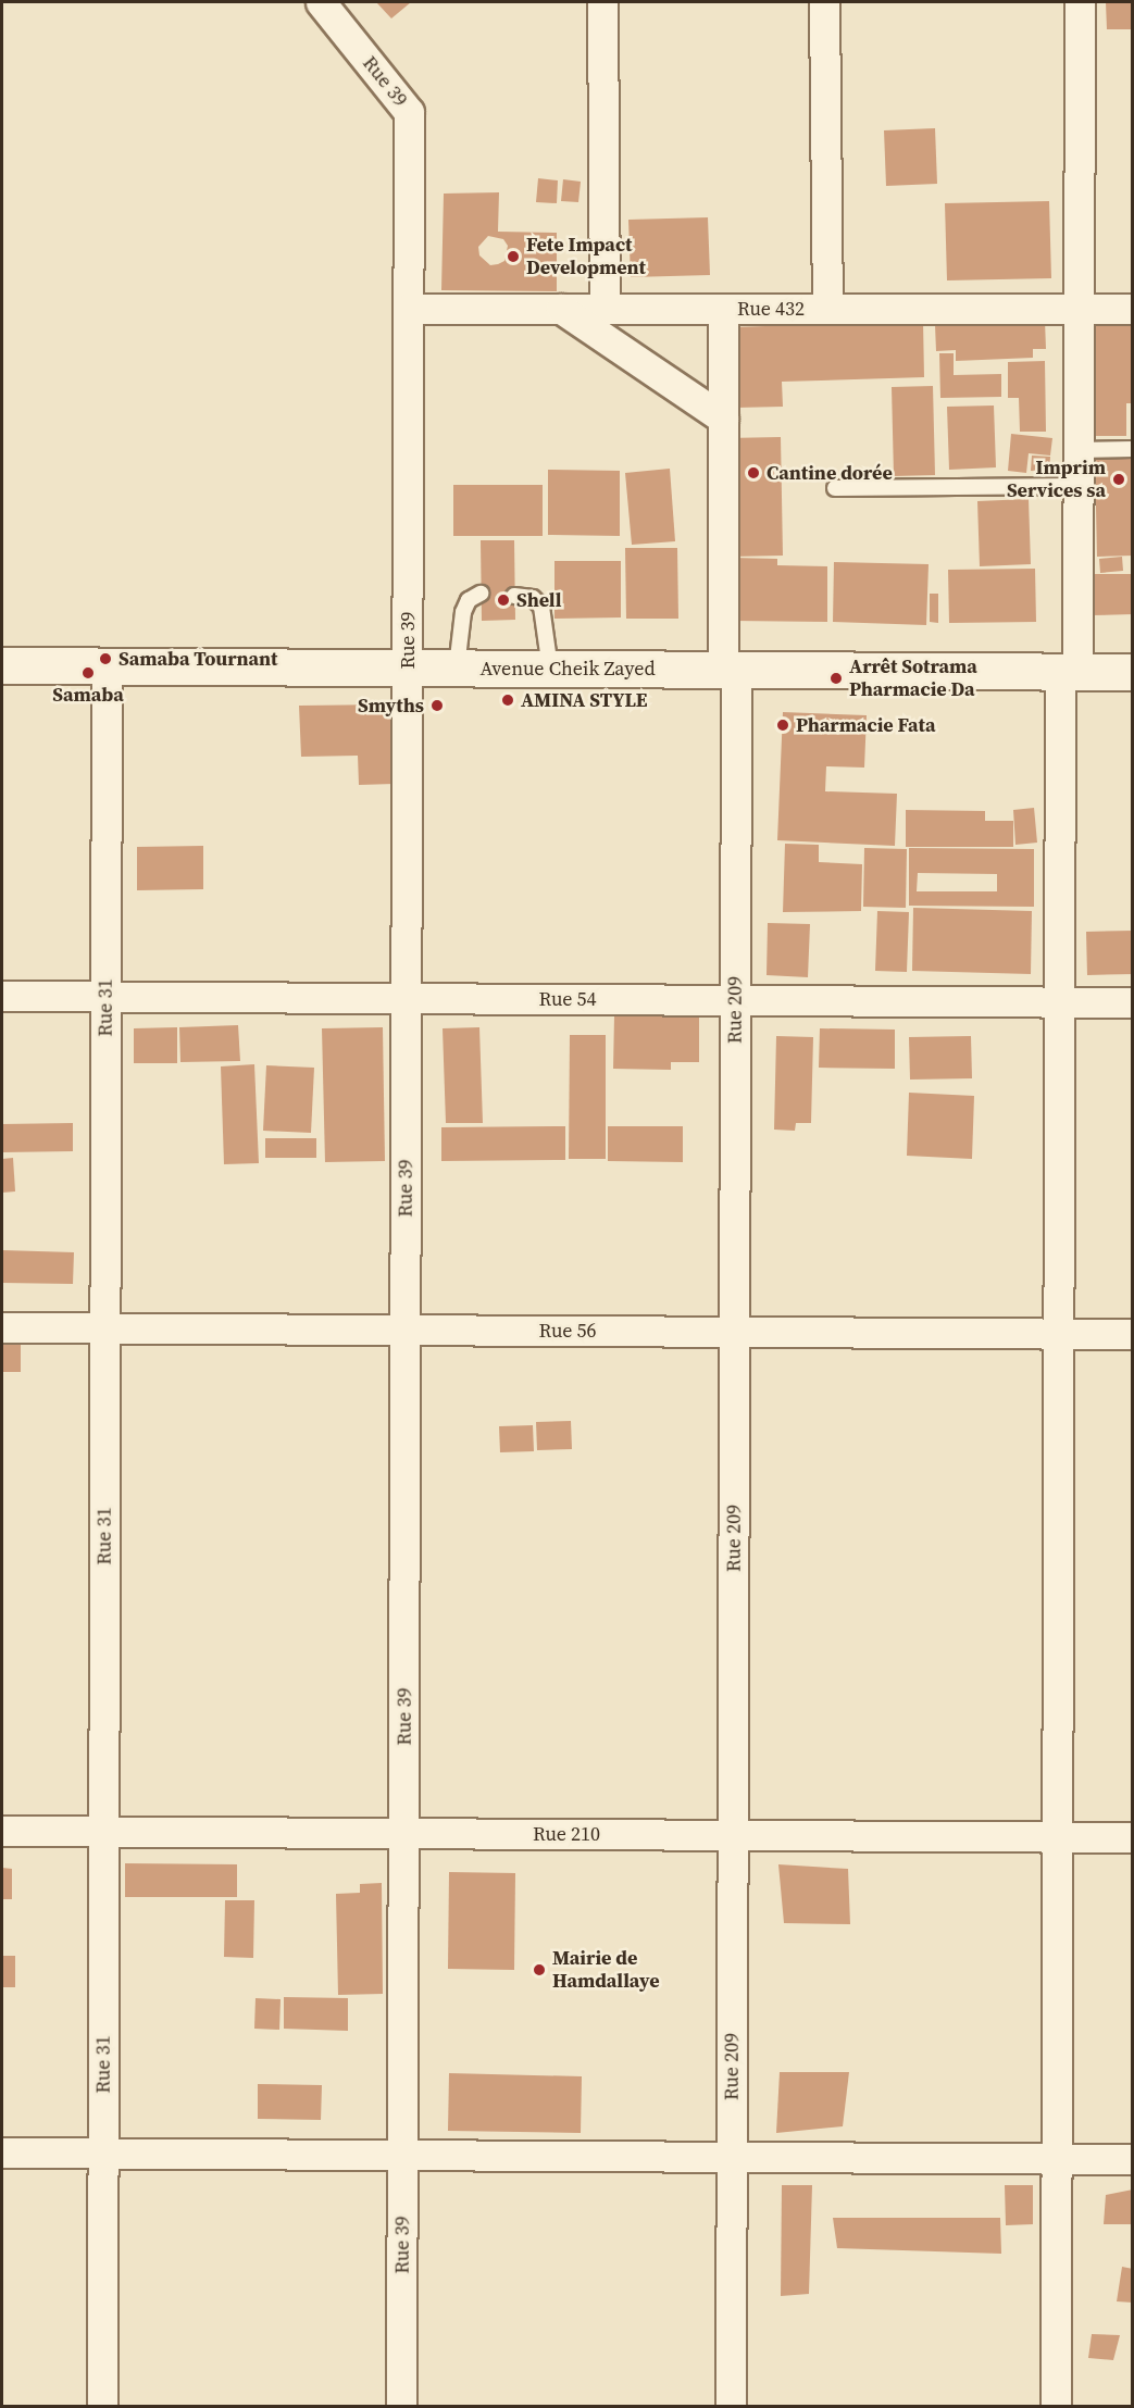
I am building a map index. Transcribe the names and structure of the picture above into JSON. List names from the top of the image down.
{
  "streets": {
    "main road": ["Avenue Cheik Zayed"],
    "street": [
      "Rue 39",
      "Rue 432",
      "Rue 54",
      "Rue 31",
      "Rue 209",
      "Rue 56",
      "Rue 210"
    ]
  },
  "crossings": [
    ["Rue 39", "Rue 432"],
    ["Rue 39", "Avenue Cheik Zayed"],
    ["Rue 39", "Rue 54"],
    ["Rue 39", "Rue 56"],
    ["Rue 39", "Rue 210"],
    ["Rue 432", "Rue 209"],
    ["Avenue Cheik Zayed", "Rue 31"],
    ["Avenue Cheik Zayed", "Rue 209"],
    ["Rue 54", "Rue 31"],
    ["Rue 54", "Rue 209"],
    ["Rue 31", "Rue 56"],
    ["Rue 31", "Rue 210"],
    ["Rue 209", "Rue 56"],
    ["Rue 209", "Rue 210"]
  ],
  "places": [
    "Fete Impact Development",
    "Cantine dorée",
    "Imprim Services sa",
    "Shell",
    "Samaba Tournant",
    "Samaba",
    "Arrêt Sotrama Pharmacie Da",
    "AMINA STYLE",
    "Smyths",
    "Pharmacie Fata",
    "Mairie de Hamdallaye"
  ]
}
